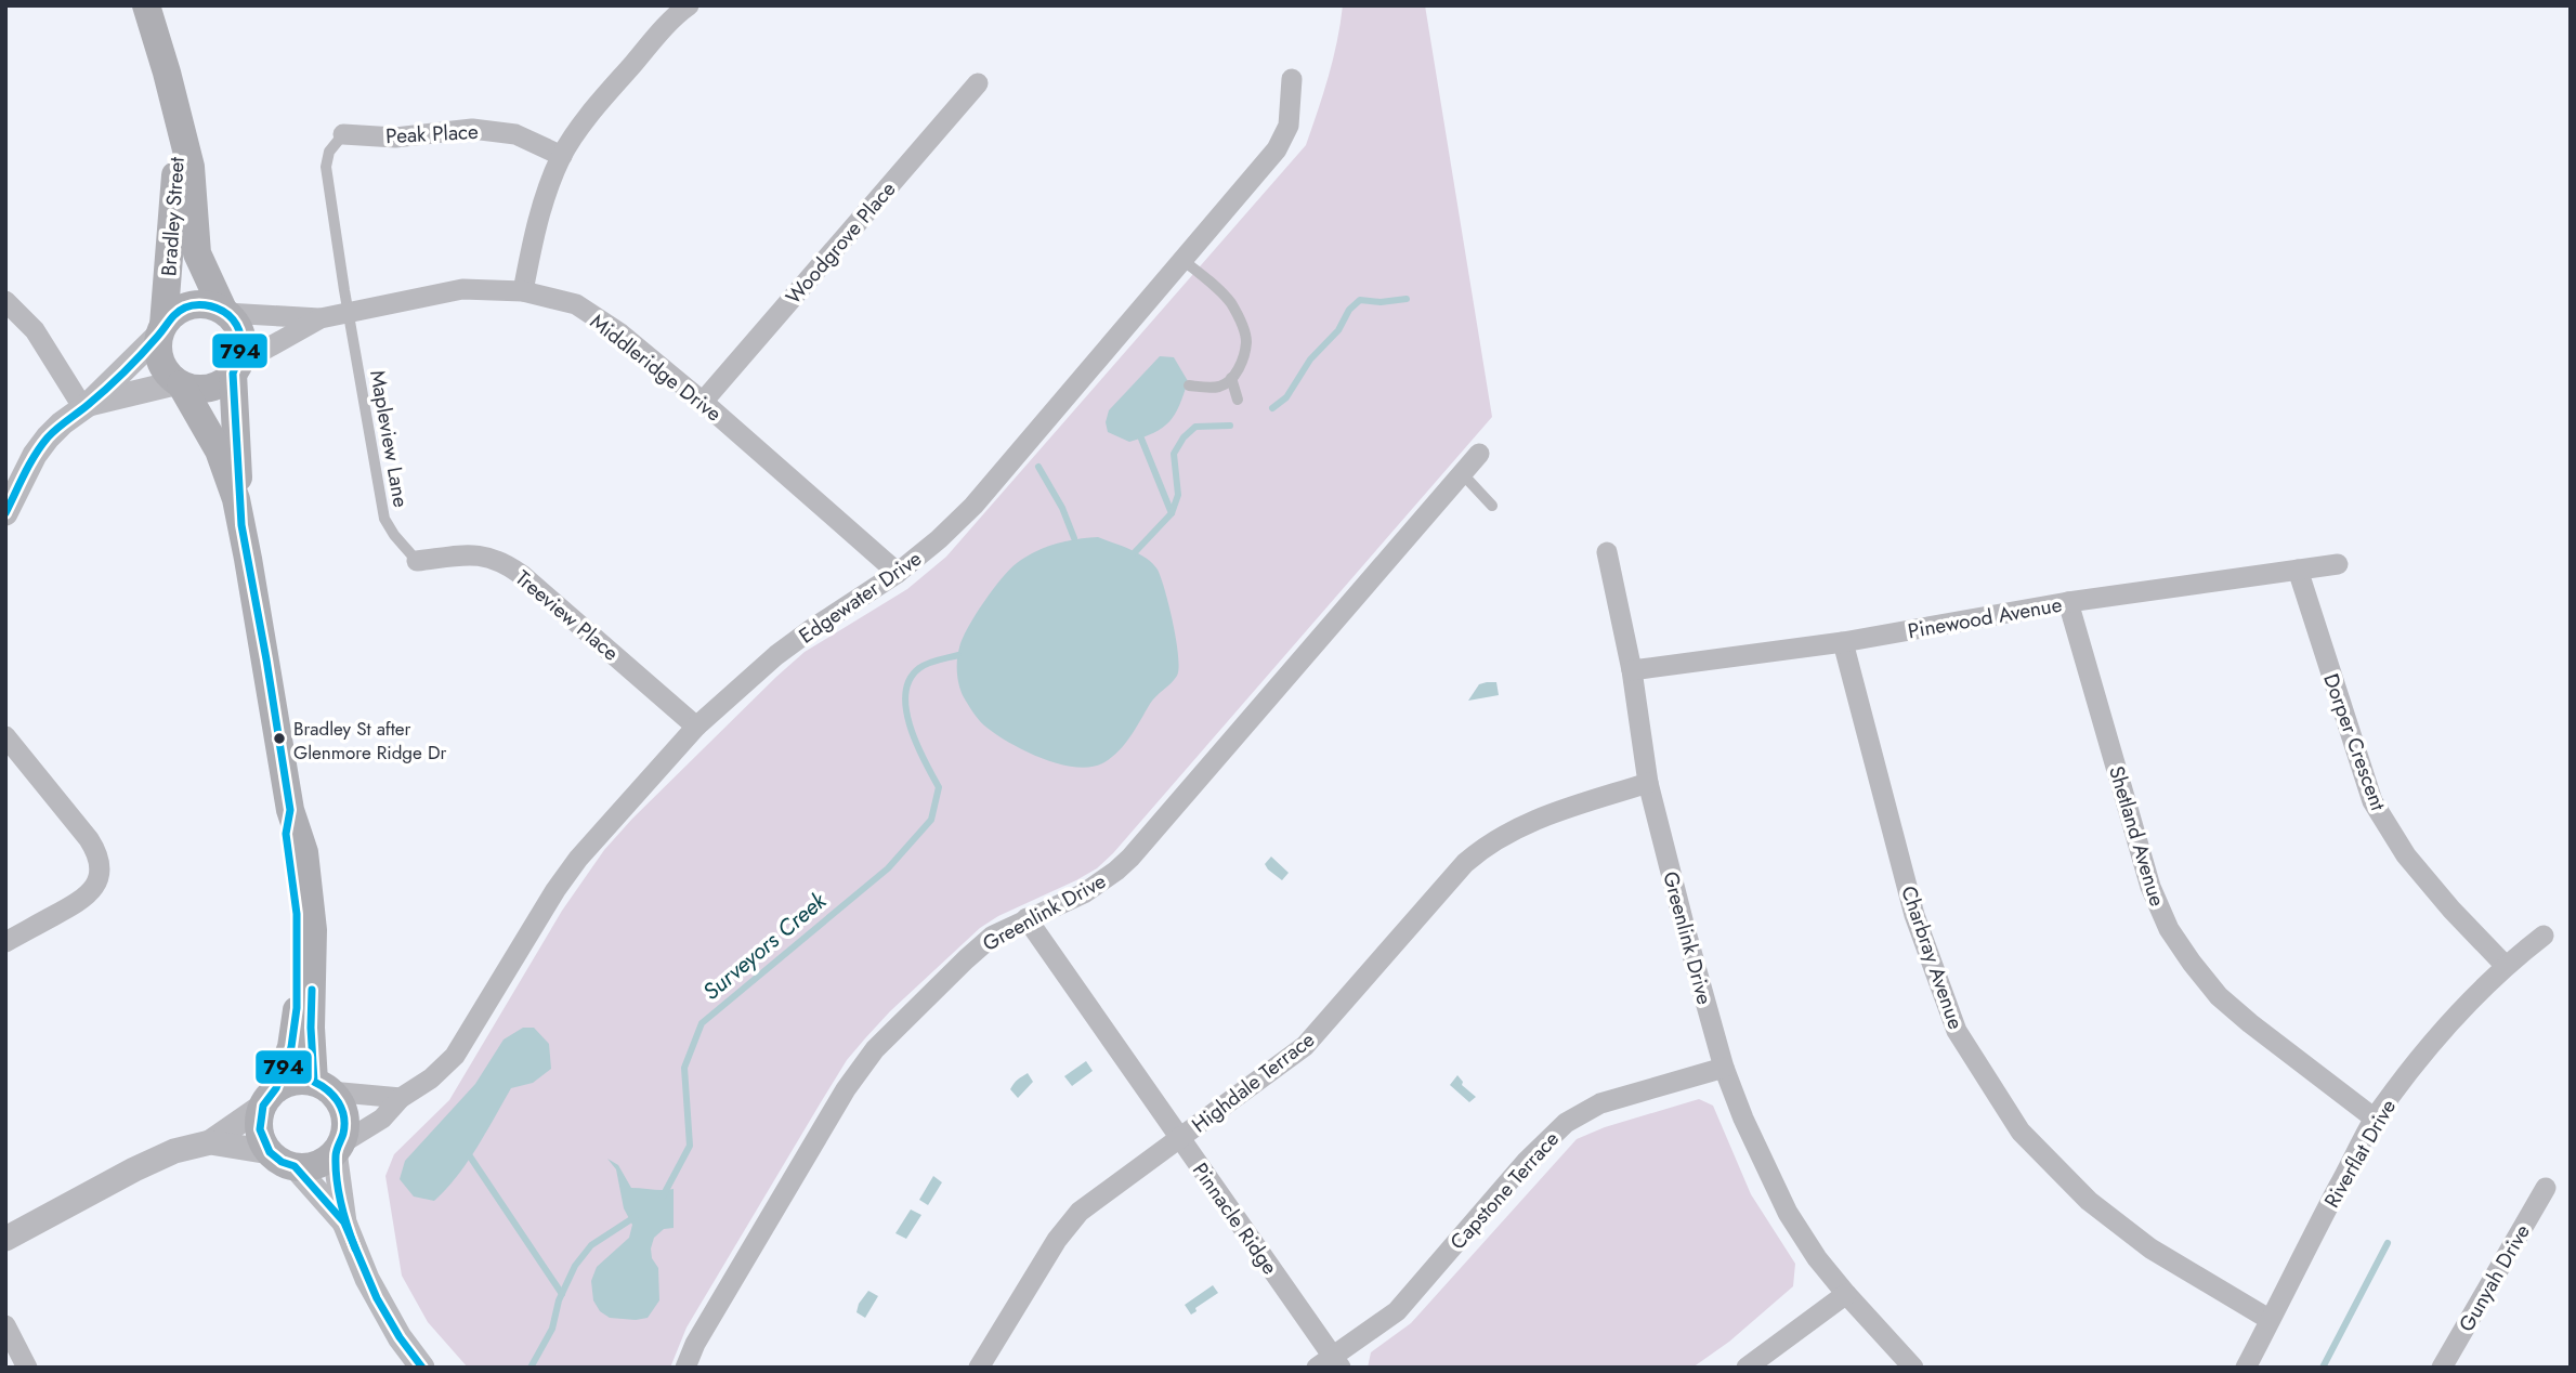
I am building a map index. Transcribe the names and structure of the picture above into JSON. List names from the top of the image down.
{
  "streets": {
    "main road": ["Bradley Street"],
    "street": [
      "Peak Place",
      "Woodgrove Place",
      "Middleridge Drive",
      "Edgewater Drive",
      "Treeview Place",
      "Pinewood Avenue",
      "Dorper Crescent",
      "Shetland Avenue",
      "Greenlink Drive",
      "Charbray Avenue",
      "Highdale Terrace",
      "Riverflat Drive",
      "Capstone Terrace",
      "Pinnacle Ridge",
      "Gunyah Drive"
    ],
    "lane": ["Mapleview Lane"]
  },
  "crossings": [
    ["Peak Place", "Mapleview Lane"],
    ["Bradley Street", "Middleridge Drive"],
    ["Woodgrove Place", "Middleridge Drive"],
    ["Middleridge Drive", "Mapleview Lane"],
    ["Middleridge Drive", "Edgewater Drive"],
    ["Mapleview Lane", "Treeview Place"],
    ["Edgewater Drive", "Treeview Place"],
    ["Pinewood Avenue", "Dorper Crescent"],
    ["Pinewood Avenue", "Shetland Avenue"],
    ["Pinewood Avenue", "Greenlink Drive"],
    ["Pinewood Avenue", "Charbray Avenue"],
    ["Dorper Crescent", "Riverflat Drive"],
    ["Shetland Avenue", "Riverflat Drive"],
    ["Greenlink Drive", "Highdale Terrace"],
    ["Greenlink Drive", "Capstone Terrace"],
    ["Greenlink Drive", "Pinnacle Ridge"],
    ["Charbray Avenue", "Riverflat Drive"],
    ["Highdale Terrace", "Pinnacle Ridge"],
    ["Capstone Terrace", "Pinnacle Ridge"]
  ],
  "water": ["Surveyors Creek"],
  "places": ["Bradley St after Glenmore Ridge Dr"],
  "lines": ["transit line 794"]
}
